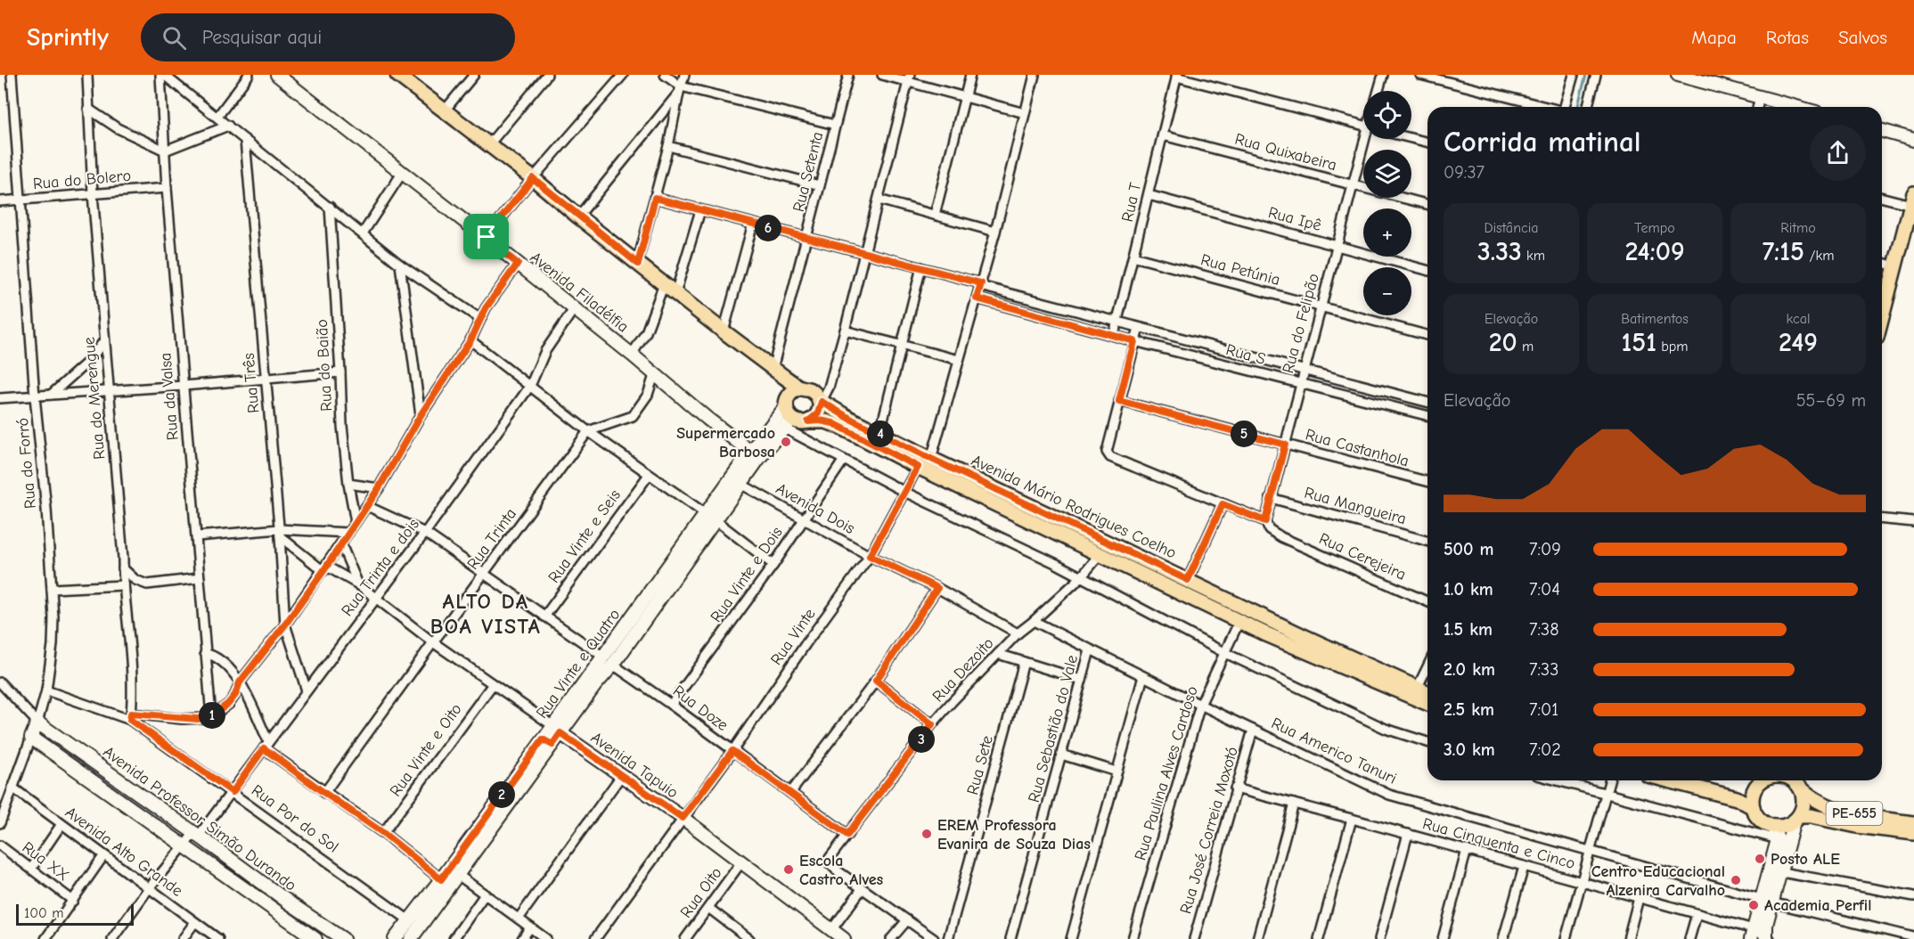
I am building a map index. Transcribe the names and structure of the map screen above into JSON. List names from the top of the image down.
{
  "streets": {
    "main road": ["Avenida Mário Rodrigues Coelho", "PE-655"],
    "street": [
      "Rua Quixabeira",
      "Rua Setenta",
      "Rua do Bolero",
      "Rua T",
      "Rua Ipê",
      "Rua Petúnia",
      "Avenida Filadélfia",
      "Rua do Felipão",
      "Rua S",
      "Rua do Baião",
      "Rua Três",
      "Rua da Valsa",
      "Rua do Merengue",
      "Rua Castanhola",
      "Rua do Forró",
      "Rua Mangueira",
      "Avenida Dois",
      "Rua Vinte e Seis",
      "Rua Trinta",
      "Rua Cerejeira",
      "Rua Trinta e dois",
      "Rua Vinte e Dois",
      "Rua Vinte",
      "Rua Vinte e Quatro",
      "Rua Dezoito",
      "Rua Doze",
      "Rua Sebastião do Vale",
      "Rua Vinte e Oito",
      "Rua Americo Tanuri",
      "Avenida Tapuio",
      "Rua Sete",
      "Rua Paulina Alves Cardoso",
      "Avenida Professor Simão Durando",
      "Rua Por do Sol",
      "Rua José Correia Moxotó",
      "Rua Cinquenta e Cinco",
      "Avenida Alto Grande",
      "Rua XX",
      "Rua Oito"
    ]
  },
  "crossings": [
    ["Rua Quixabeira", "Rua T"],
    ["Rua Quixabeira", "Rua do Felipão"],
    ["Rua Setenta", "Rua S"],
    ["Rua do Bolero", "Rua da Valsa"],
    ["Rua do Bolero", "Rua do Merengue"],
    ["Rua do Bolero", "Rua do Forró"],
    ["Rua T", "Rua Ipê"],
    ["Rua T", "Rua Petúnia"],
    ["Rua T", "Rua S"],
    ["Rua Ipê", "Rua do Felipão"],
    ["Rua Petúnia", "Rua do Felipão"],
    ["Avenida Filadélfia", "Rua Trinta e dois"],
    ["Avenida Filadélfia", "Rua Vinte e Quatro"],
    ["Rua do Felipão", "Rua S"],
    ["Rua do Felipão", "Rua Castanhola"],
    ["Rua do Felipão", "Rua Mangueira"],
    ["Rua do Felipão", "Rua Cerejeira"],
    ["Rua Três", "Rua Trinta e dois"],
    ["Rua Três", "Avenida Tapuio"],
    ["Rua do Merengue", "Rua Por do Sol"],
    ["Rua do Forró", "Avenida Professor Simão Durando"],
    ["Rua do Forró", "Rua Por do Sol"],
    ["Avenida Mário Rodrigues Coelho", "Rua Vinte"],
    ["Avenida Mário Rodrigues Coelho", "Rua Vinte e Quatro"],
    ["Avenida Mário Rodrigues Coelho", "Rua Dezoito"],
    ["Avenida Mário Rodrigues Coelho", "Rua Paulina Alves Cardoso"],
    ["Avenida Dois", "Rua Vinte e Dois"],
    ["Avenida Dois", "Rua Vinte"],
    ["Avenida Dois", "Rua Vinte e Quatro"],
    ["Avenida Dois", "Rua Dezoito"],
    ["Rua Vinte e Seis", "Rua Doze"],
    ["Rua Trinta", "Rua Doze"],
    ["Rua Trinta", "Avenida Tapuio"],
    ["Rua Trinta e dois", "Rua Doze"],
    ["Rua Trinta e dois", "Avenida Tapuio"],
    ["Rua Trinta e dois", "Avenida Professor Simão Durando"],
    ["Rua Trinta e dois", "Rua Por do Sol"],
    ["Rua Trinta e dois", "Avenida Alto Grande"],
    ["Rua Vinte e Dois", "Rua Doze"],
    ["Rua Vinte", "Rua Doze"],
    ["Rua Vinte", "Avenida Tapuio"],
    ["Rua Vinte e Quatro", "Rua Doze"],
    ["Rua Vinte e Quatro", "Avenida Tapuio"],
    ["Rua Vinte e Quatro", "Rua Por do Sol"],
    ["Rua Dezoito", "Rua Doze"],
    ["Rua Dezoito", "Rua Americo Tanuri"],
    ["Rua Sebastião do Vale", "Rua Americo Tanuri"],
    ["Rua Vinte e Oito", "Avenida Tapuio"],
    ["Rua Americo Tanuri", "Rua Paulina Alves Cardoso"],
    ["Rua Americo Tanuri", "Rua José Correia Moxotó"],
    ["Avenida Tapuio", "Rua Oito"],
    ["Rua José Correia Moxotó", "Rua Cinquenta e Cinco"]
  ],
  "districts": ["ALTO DA BOA VISTA"],
  "places": [
    "Supermercado Barbosa",
    "EREM Professora Evanira de Souza Dias",
    "Posto ALE",
    "Escola Castro Alves",
    "Centro Educacional Alzenira Carvalho",
    "Academia Perfil"
  ],
  "scale_bar": "100 m",
  "page": {
    "header": "Sprintly",
    "search": "Pesquisar aqui",
    "nav": ["Mapa", "Rotas", "Salvos"],
    "map_buttons": ["+", "−"],
    "heading": ["Corrida matinal", "09:37"],
    "stats": [
      ["Distância", "3.33 km"],
      ["Tempo", "24:09"],
      ["Ritmo", "7:15 /km"],
      ["Elevação", "20 m"],
      ["Batimentos", "151 bpm"],
      ["kcal", "249"]
    ],
    "pins": [
      "6",
      "4",
      "5",
      "1",
      "3",
      "2"
    ],
    "chart": ["Elevação", "55–69 m"],
    "list": [
      {
        "name": "500 m",
        "note": "7:09"
      },
      {
        "name": "1.0 km",
        "note": "7:04"
      },
      {
        "name": "1.5 km",
        "note": "7:38"
      },
      {
        "name": "2.0 km",
        "note": "7:33"
      },
      {
        "name": "2.5 km",
        "note": "7:01"
      },
      {
        "name": "3.0 km",
        "note": "7:02"
      }
    ],
    "scale": "100 m"
  }
}
